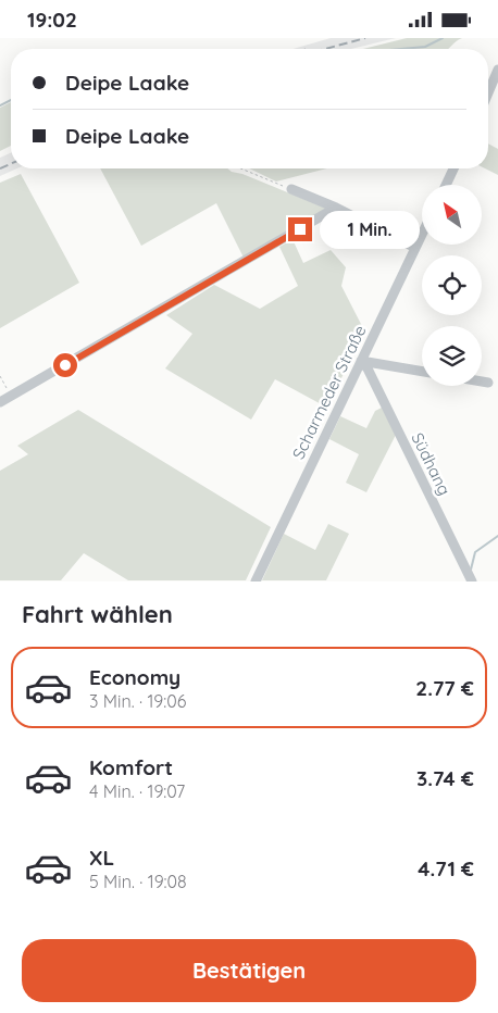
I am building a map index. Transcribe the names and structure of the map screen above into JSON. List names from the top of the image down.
{
  "streets": {
    "street": ["Scharmeder Straße", "Südhang"]
  },
  "crossings": [
    ["Scharmeder Straße", "Südhang"]
  ],
  "north": "top left",
  "page": {
    "status": "19:02",
    "banner": ["Deipe Laake", "Deipe Laake"],
    "bubble": "1 Min.",
    "heading": "Fahrt wählen",
    "list": [
      {
        "name": "Economy",
        "note": "3 Min. · 19:06",
        "value": "2.77 €"
      },
      {
        "name": "Komfort",
        "note": "4 Min. · 19:07",
        "value": "3.74 €"
      },
      {
        "name": "XL",
        "note": "5 Min. · 19:08",
        "value": "4.71 €"
      }
    ],
    "buttons": "Bestätigen"
  }
}
